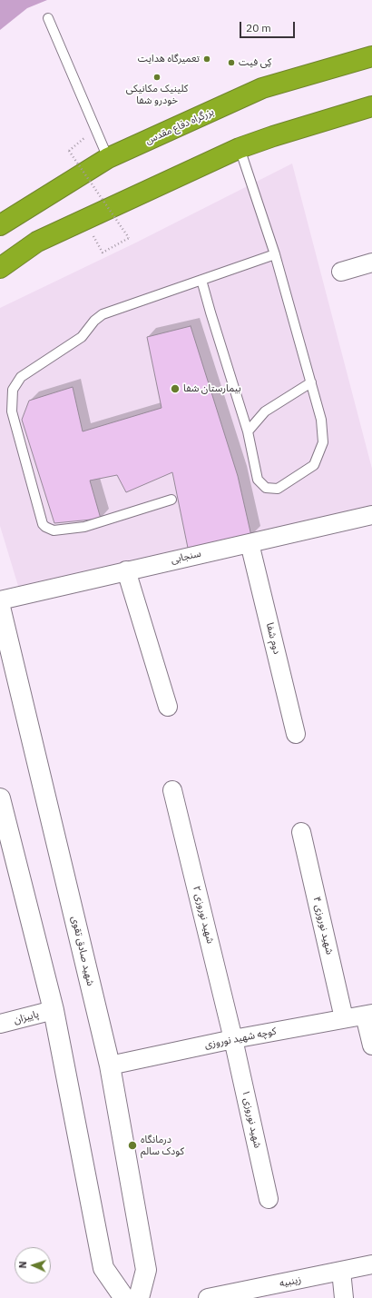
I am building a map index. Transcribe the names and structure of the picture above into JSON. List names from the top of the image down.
{
  "streets": {
    "highway": ["بزرگراه دفاع مقدس"],
    "main road": ["شهید صادق تقوی"],
    "street": [
      "سنجابی",
      "دوم شفا",
      "شهید نوروزی ۲",
      "شهید نوروزی ۴",
      "پاییزان",
      "کوچه شهید نوروزی",
      "شهید نوروزی ۱",
      "زینبیه"
    ]
  },
  "crossings": [
    ["سنجابی", "دوم شفا"],
    ["شهید نوروزی ۲", "کوچه شهید نوروزی"],
    ["شهید نوروزی ۲", "شهید نوروزی ۱"],
    ["شهید نوروزی ۴", "کوچه شهید نوروزی"],
    ["شهید صادق تقوی", "کوچه شهید نوروزی"],
    ["کوچه شهید نوروزی", "شهید نوروزی ۱"]
  ],
  "places": [
    "تعمیرگاه هدایت",
    "کِی فیت",
    "کلینیک مکانیکی خودرو شفا",
    "بیمارستان شفا",
    "درمانگاه کودک سالم"
  ],
  "scale_bar": "20 m",
  "north": "left"
}
